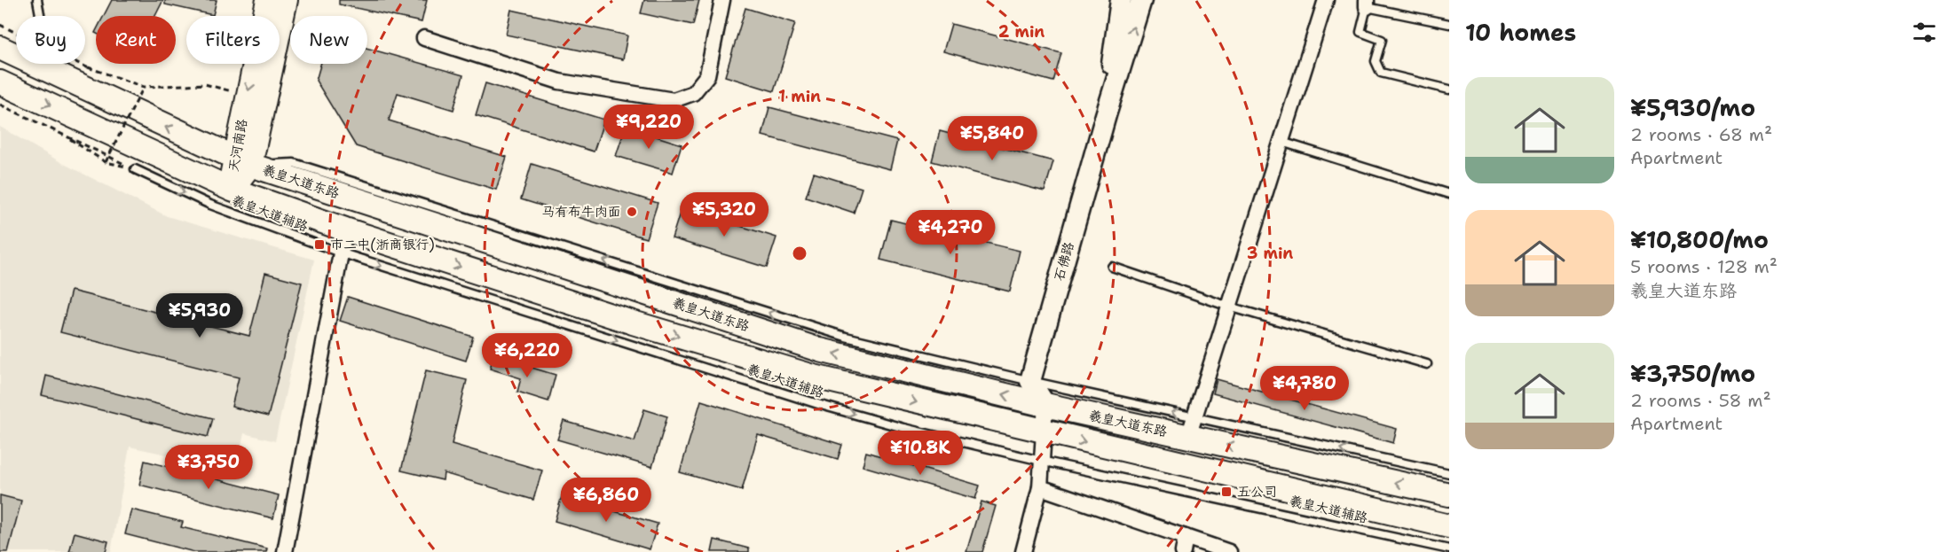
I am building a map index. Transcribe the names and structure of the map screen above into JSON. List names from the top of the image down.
{
  "streets": {
    "main road": ["天河南路", "羲皇大道东路"],
    "street": ["石佛路"],
    "lane": ["羲皇大道辅路"]
  },
  "crossings": [
    ["天河南路", "羲皇大道东路"]
  ],
  "one_way": ["羲皇大道辅路"],
  "places": {
    "other": ["马有布牛肉面"],
    "transit": ["市二中(浙商银行)", "五公司"]
  },
  "page": {
    "heading": "10 homes",
    "chip": [
      "Buy",
      "Rent",
      "Filters",
      "New"
    ],
    "list": [
      {
        "name": "¥5,930/mo",
        "note": "2 rooms · 68 m² · Apartment"
      },
      {
        "name": "¥10,800/mo",
        "note": "5 rooms · 128 m² · 羲皇大道东路"
      },
      {
        "name": "¥3,750/mo",
        "note": "2 rooms · 58 m² · Apartment"
      }
    ],
    "price": [
      "¥9,220",
      "¥5,840",
      "¥5,320",
      "¥4,270",
      "¥5,930",
      "¥6,220",
      "¥4,780",
      "¥10.8K",
      "¥3,750",
      "¥6,860"
    ]
  },
  "rings": ["2 min", "1 min", "3 min"]
}
